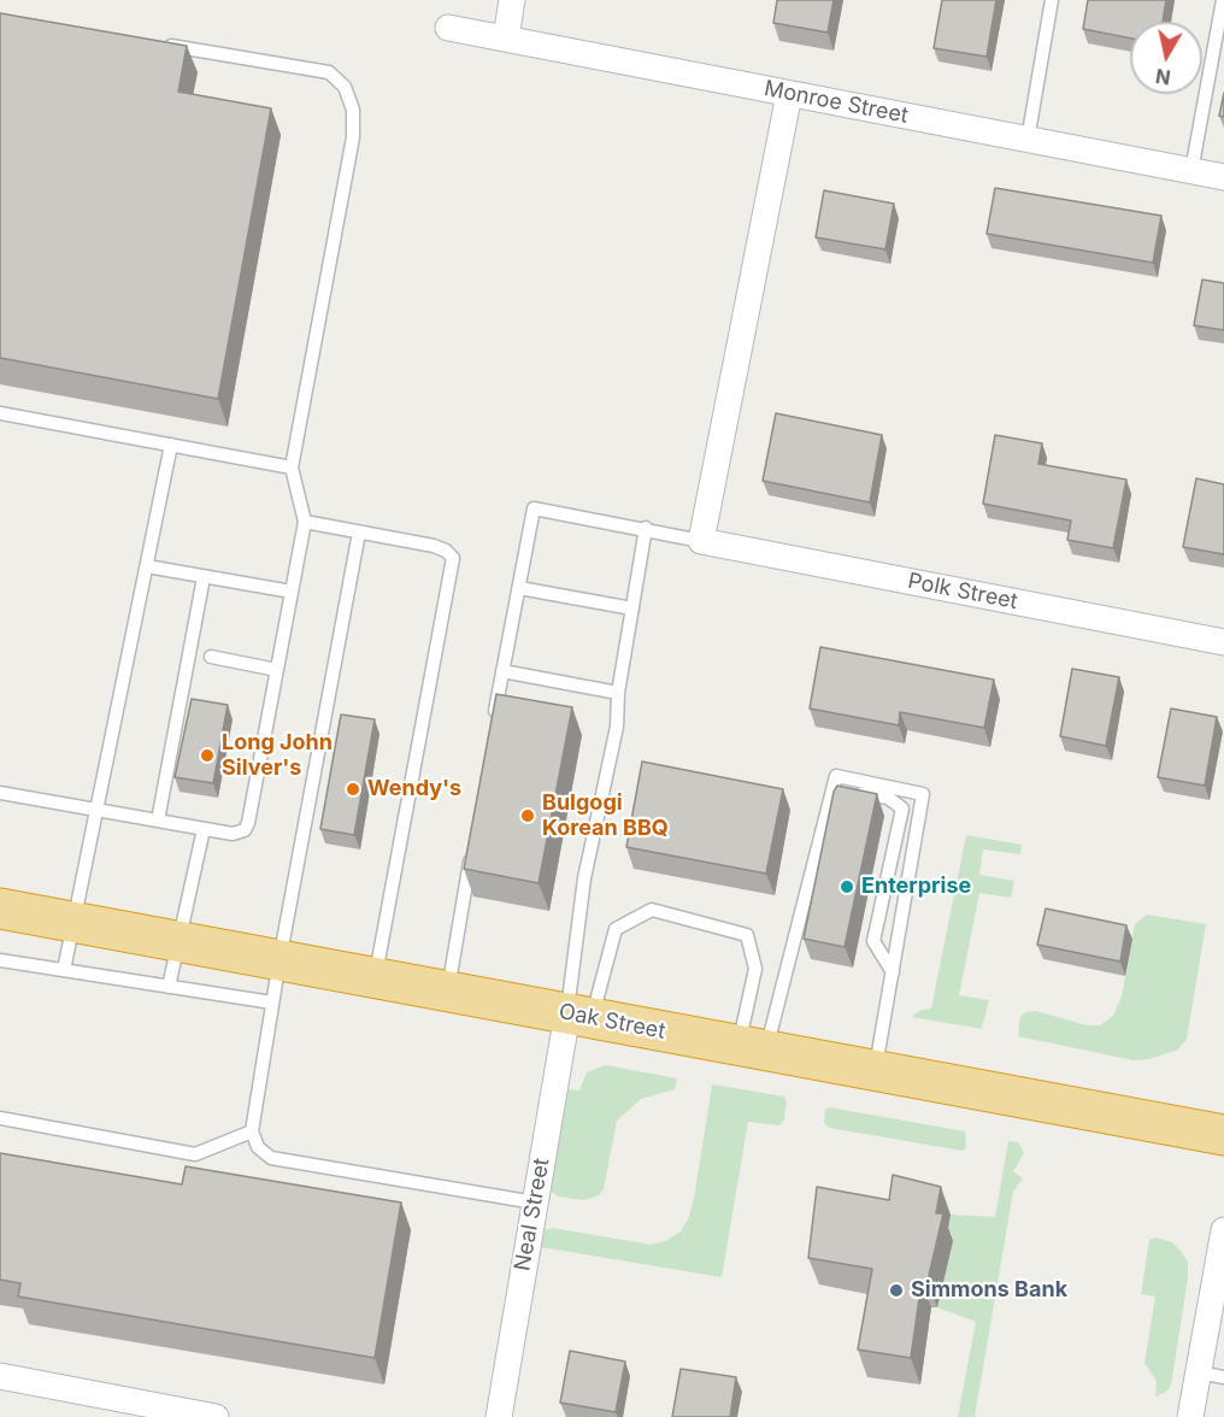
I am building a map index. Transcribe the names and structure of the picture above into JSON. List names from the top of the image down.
{
  "streets": {
    "highway": ["Oak Street"],
    "street": ["Monroe Street", "Polk Street", "Neal Street"]
  },
  "crossings": [
    ["Oak Street", "Neal Street"]
  ],
  "places": [
    "Long John Silver's",
    "Wendy's",
    "Bulgogi Korean BBQ",
    "Enterprise",
    "Simmons Bank"
  ],
  "north": "bottom"
}
